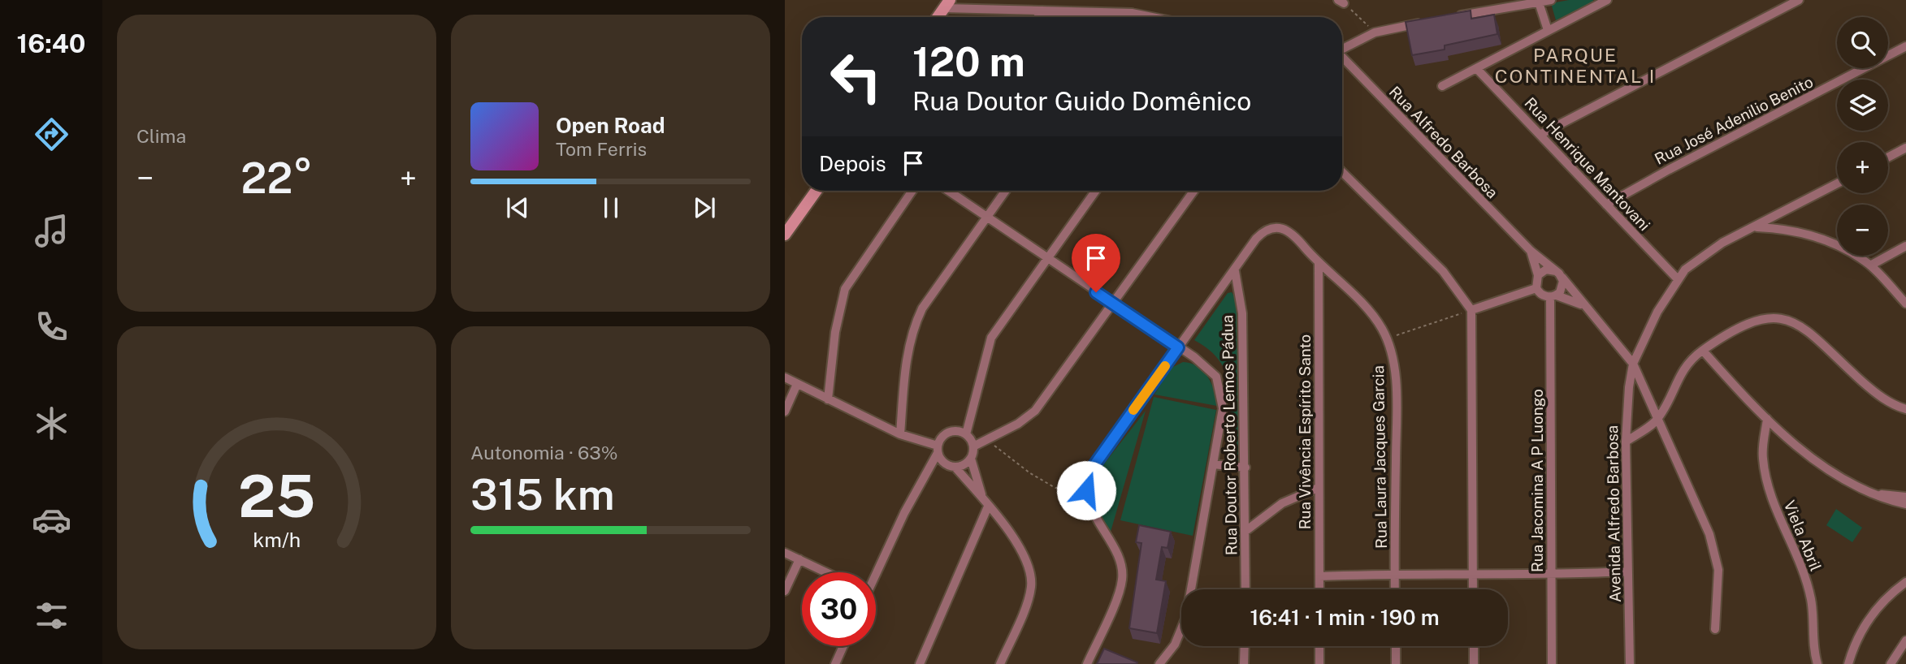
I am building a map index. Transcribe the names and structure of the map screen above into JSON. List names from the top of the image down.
{
  "streets": {
    "street": [
      "Rua José Adenilio Benito",
      "Rua Alfredo Barbosa",
      "Rua Henrique Mantovani",
      "Rua Vivência Espírito Santo",
      "Rua Doutor Roberto Lemos Pádua",
      "Rua Laura Jacques Garcia",
      "Rua Jacomina A P Luongo",
      "Avenida Alfredo Barbosa",
      "Viela Abril"
    ]
  },
  "crossings": [
    ["Rua José Adenilio Benito", "Rua Henrique Mantovani"],
    ["Rua Alfredo Barbosa", "Rua Jacomina A P Luongo"],
    ["Rua Alfredo Barbosa", "Avenida Alfredo Barbosa"],
    ["Rua Henrique Mantovani", "Avenida Alfredo Barbosa"],
    ["Rua Vivência Espírito Santo", "Rua Laura Jacques Garcia"],
    ["Rua Doutor Roberto Lemos Pádua", "Rua Laura Jacques Garcia"]
  ],
  "districts": ["PARQUE CONTINENTAL I"],
  "page": {
    "tabs": "16:40",
    "tile": [
      "Clima",
      ["Autonomia · 63%", "315 km"]
    ],
    "map_buttons": ["+", "−"],
    "turn": ["120 m", "Rua Doutor Guido Domênico"],
    "song": ["Open Road", "Tom Ferris"],
    "then": "Depois",
    "heat": ["−", "22°", "+"],
    "limit": "30",
    "trip": "16:41 · 1 min · 190 m",
    "gauge": ["25", "km/h"]
  }
}
